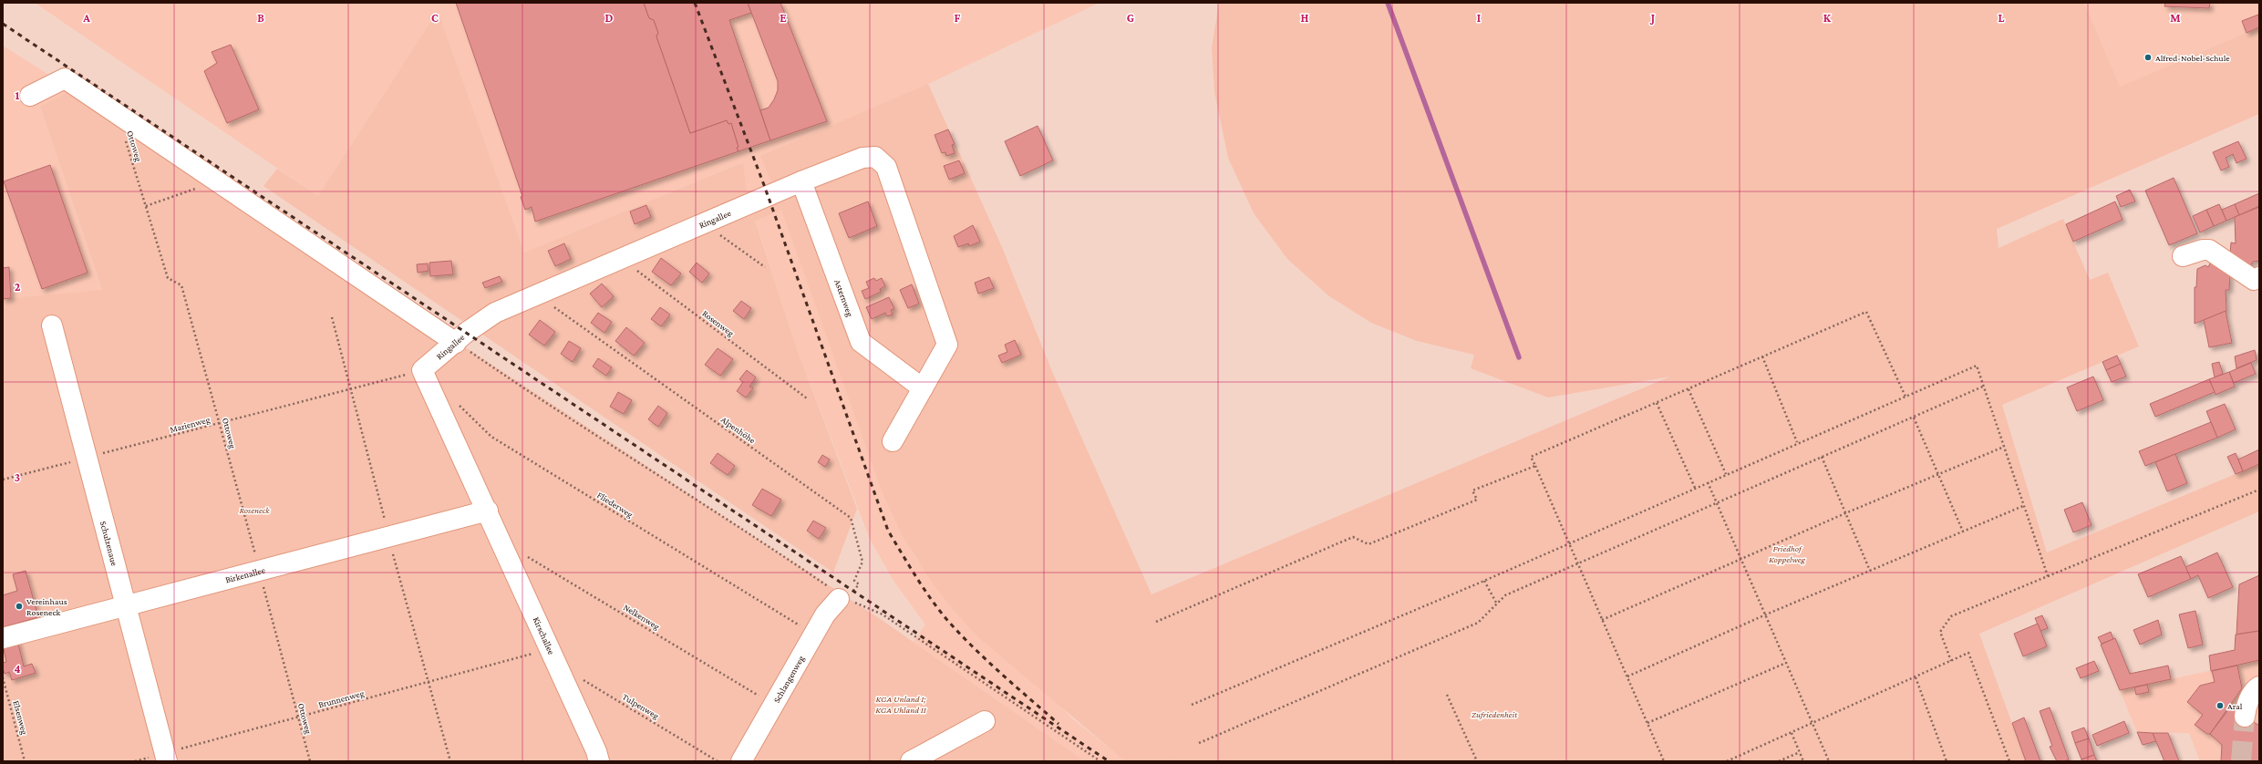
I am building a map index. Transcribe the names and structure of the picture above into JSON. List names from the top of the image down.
{
  "streets": {
    "street": [
      "Ringallee",
      "Asternweg",
      "Schulzenaue",
      "Birkenallee",
      "Kirschallee",
      "Schlangenweg"
    ],
    "path": [
      "Ottoweg",
      "Rosenweg",
      "Marienweg",
      "Alpenhöhe",
      "Fliederweg",
      "Nelkenweg",
      "Brunnenweg",
      "Tulpenweg",
      "Elsenweg"
    ]
  },
  "crossings": [
    ["Ottoweg", "Marienweg"],
    ["Ottoweg", "Birkenallee"],
    ["Ottoweg", "Brunnenweg"],
    ["Ringallee", "Asternweg"],
    ["Ringallee", "Rosenweg"],
    ["Ringallee", "Marienweg"],
    ["Ringallee", "Alpenhöhe"],
    ["Marienweg", "Schulzenaue"],
    ["Alpenhöhe", "Schlangenweg"],
    ["Fliederweg", "Schlangenweg"],
    ["Schulzenaue", "Birkenallee"],
    ["Schulzenaue", "Brunnenweg"],
    ["Birkenallee", "Kirschallee"],
    ["Nelkenweg", "Schlangenweg"],
    ["Kirschallee", "Brunnenweg"]
  ],
  "parks": [
    "Roseneck",
    "Friedhof Koppelweg",
    "KGA Unland I; KGA Uhland II",
    "Zufriedenheit"
  ],
  "places": ["Alfred-Nobel-Schule", "Vereinhaus Roseneck", "Aral"],
  "grid": {
    "columns": [
      "A",
      "B",
      "C",
      "D",
      "E",
      "F",
      "G",
      "H",
      "I",
      "J",
      "K",
      "L",
      "M"
    ],
    "rows": [
      "1",
      "2",
      "3",
      "4"
    ]
  }
}
